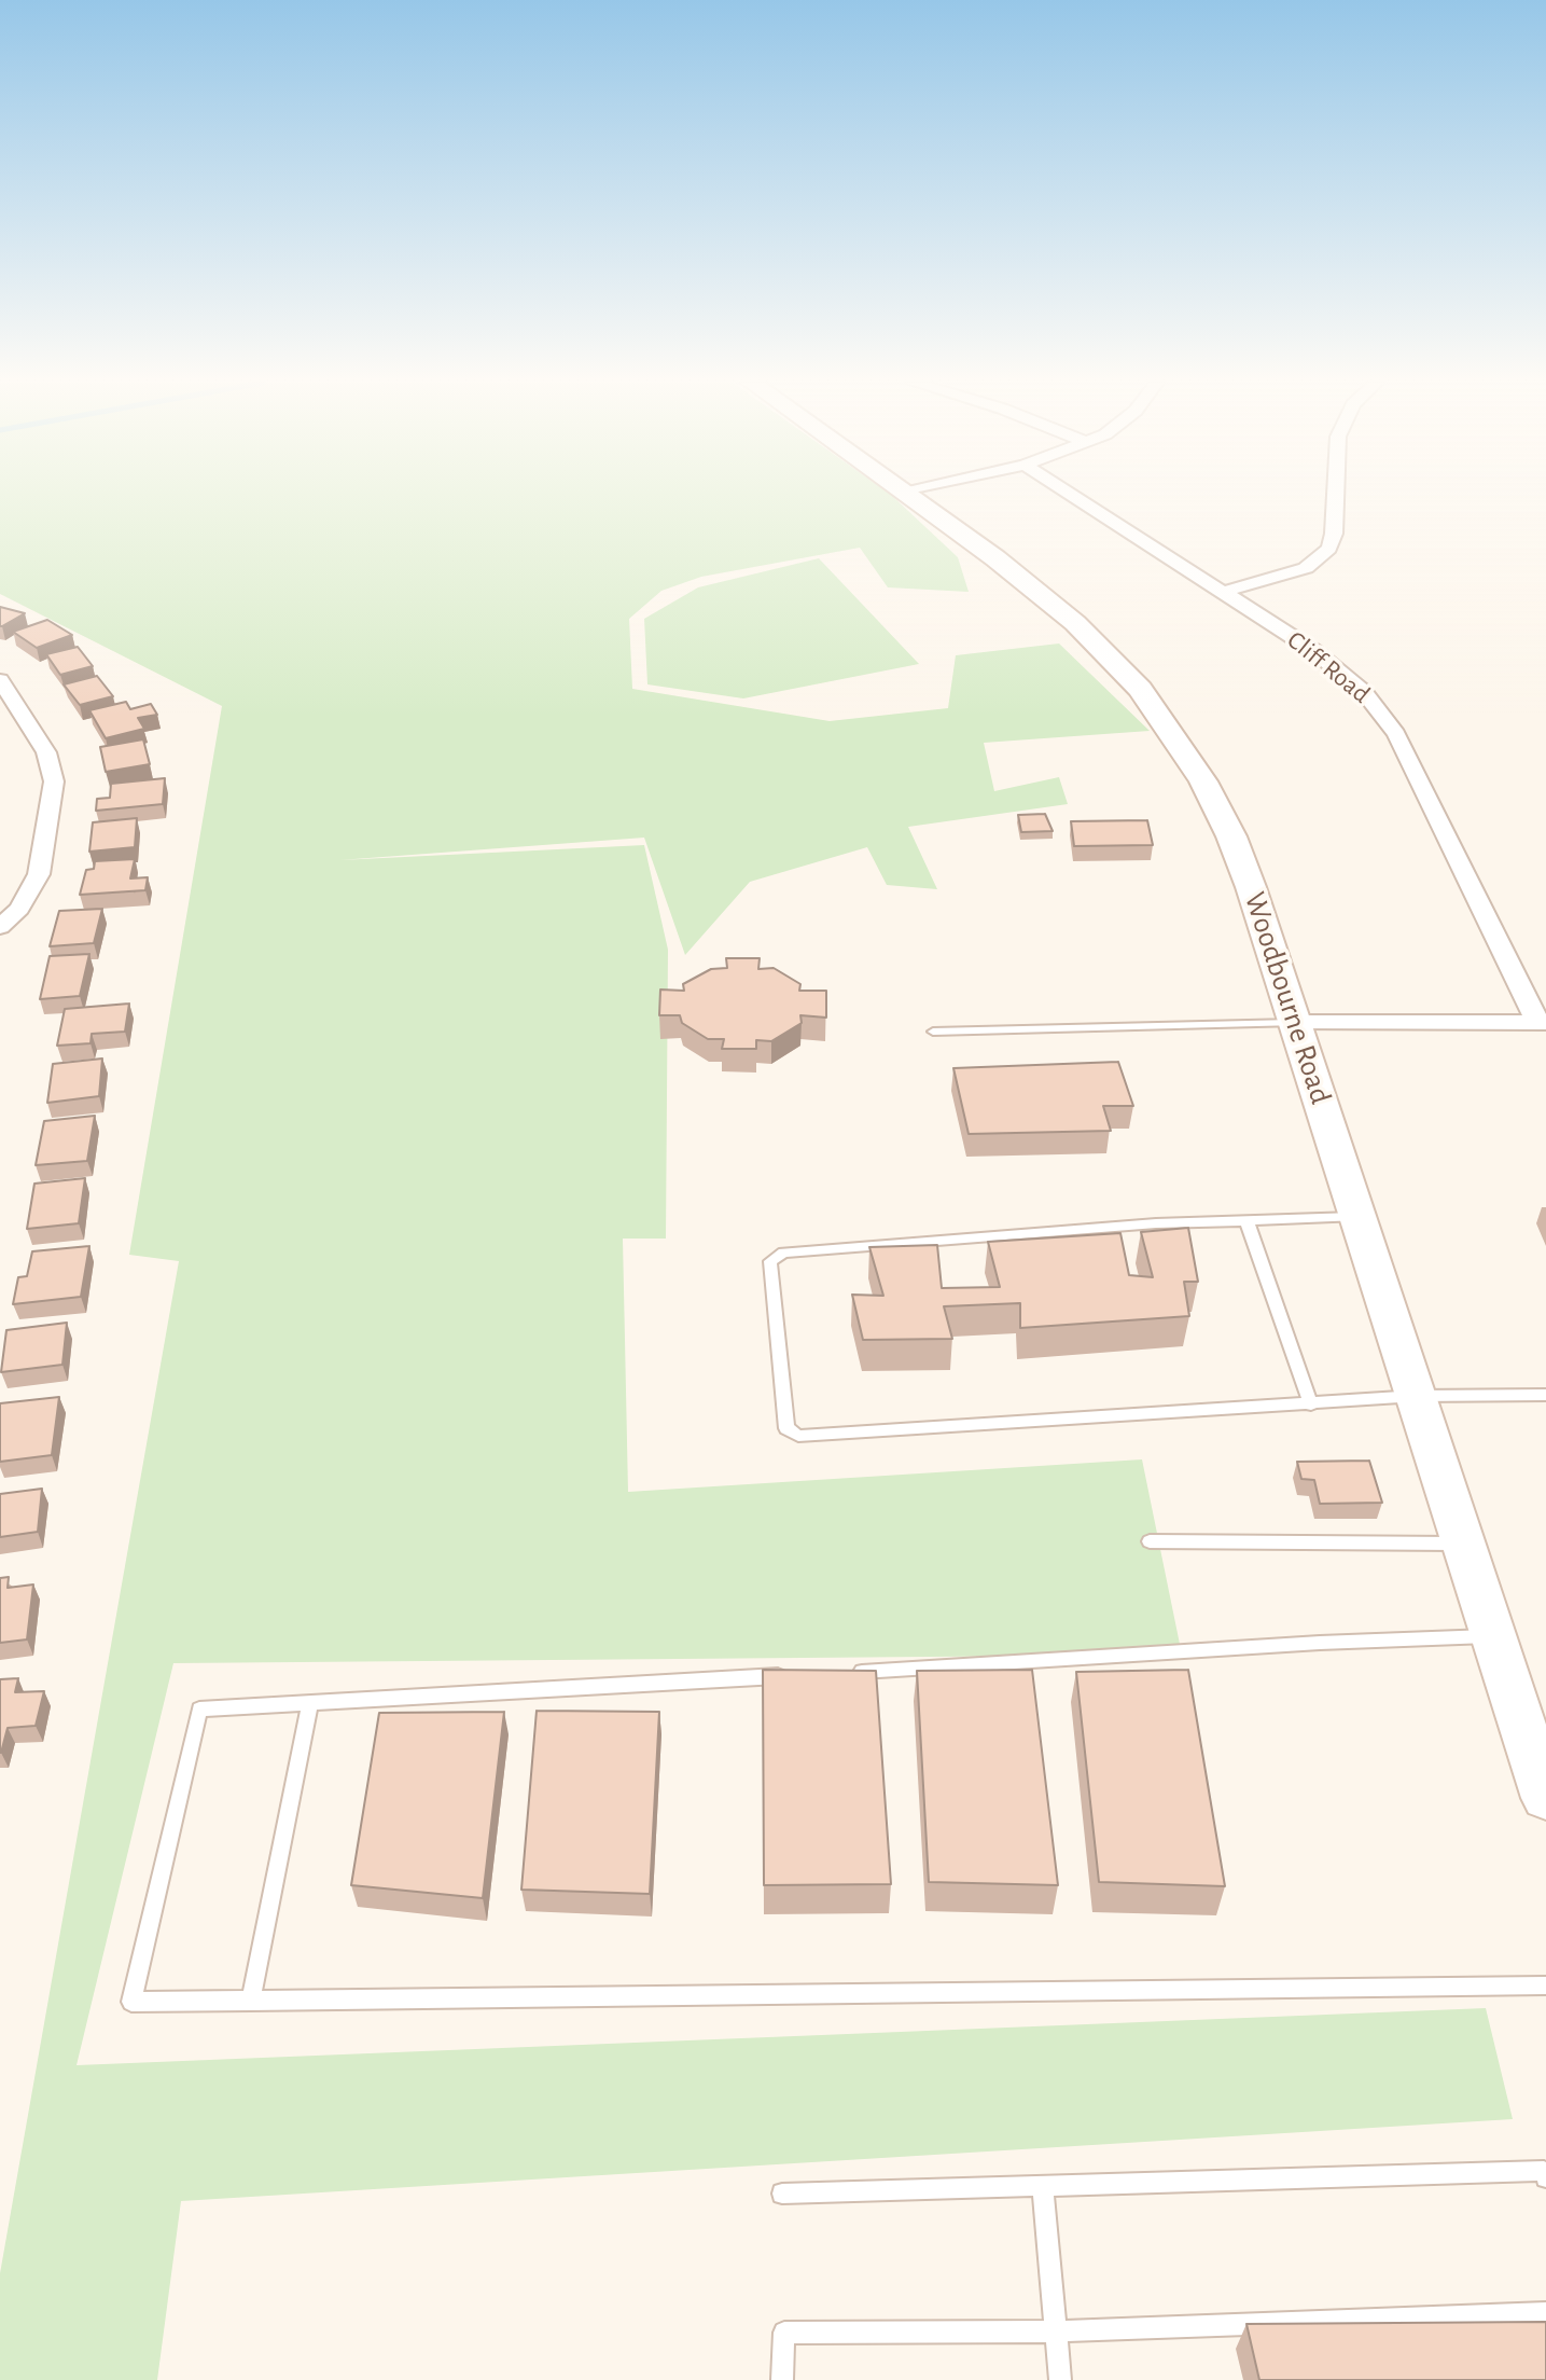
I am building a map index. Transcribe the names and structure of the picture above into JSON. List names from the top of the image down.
{
  "streets": {
    "main road": ["Woodbourne Road"],
    "street": ["Cliff Road"]
  }
}
